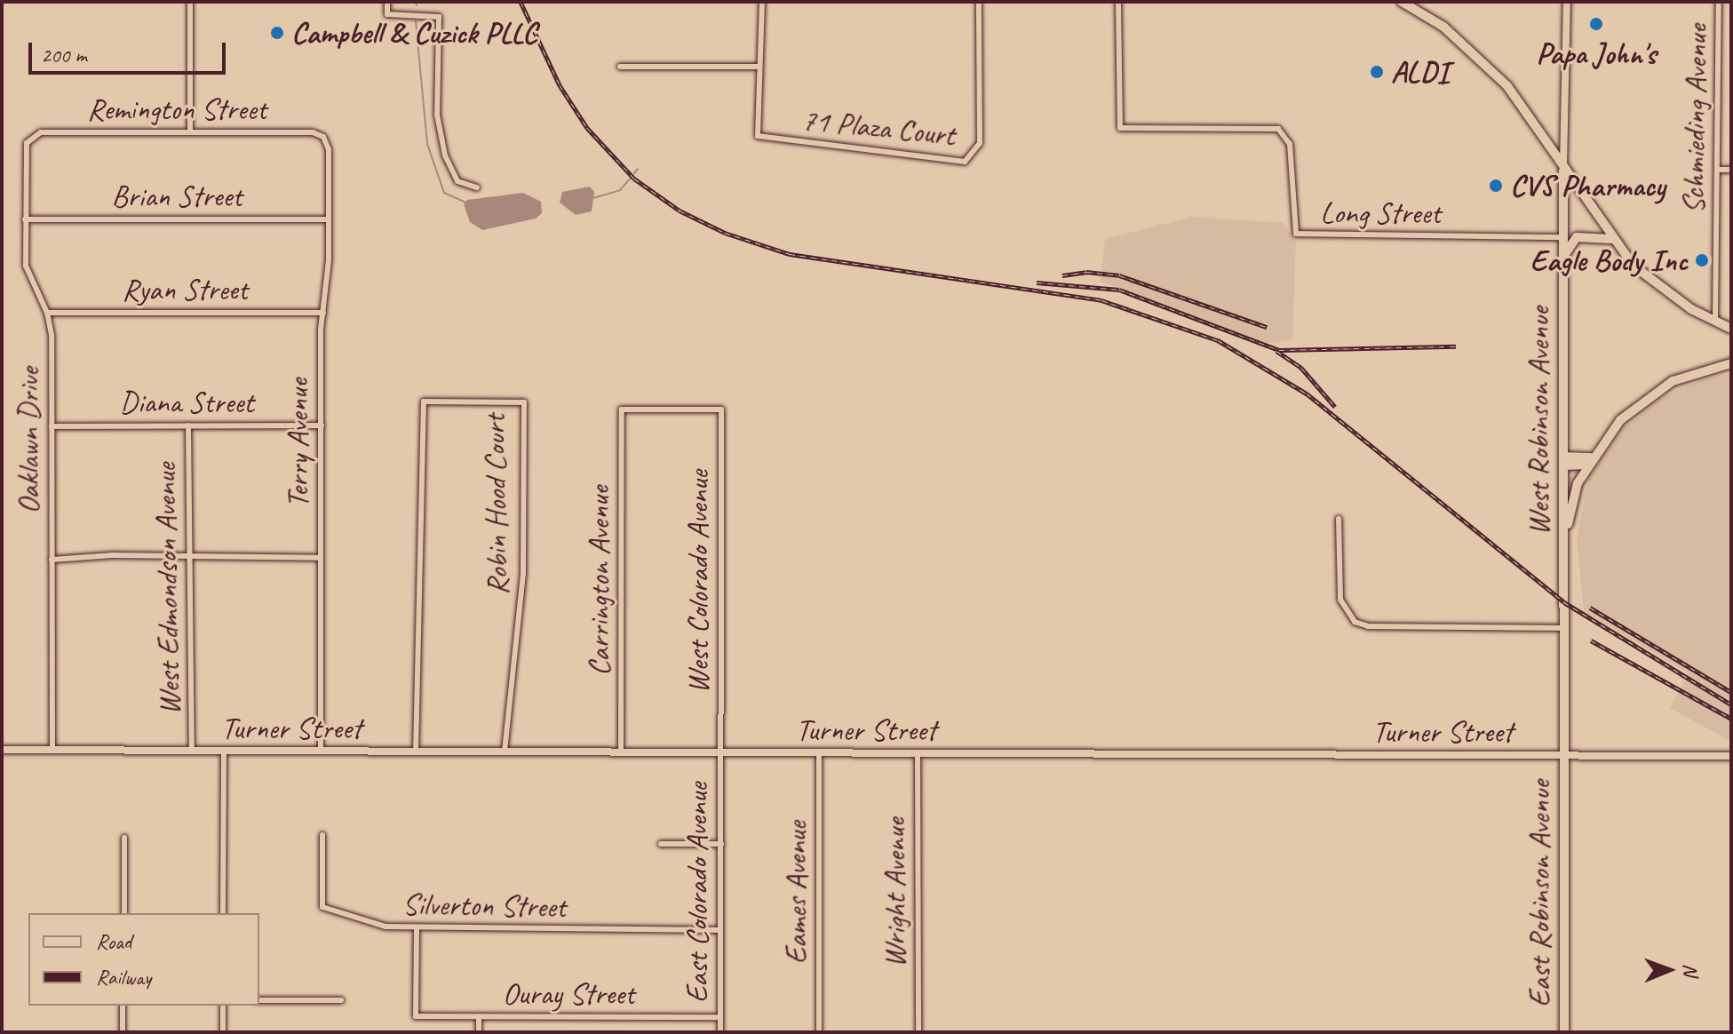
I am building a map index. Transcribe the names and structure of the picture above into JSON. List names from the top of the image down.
{
  "streets": {
    "highway": ["West Robinson Avenue", "East Robinson Avenue"],
    "street": [
      "Remington Street",
      "Schmieding Avenue",
      "71 Plaza Court",
      "Brian Street",
      "Long Street",
      "Ryan Street",
      "Diana Street",
      "Oaklawn Drive",
      "Terry Avenue",
      "Robin Hood Court",
      "Carrington Avenue",
      "West Colorado Avenue",
      "West Edmondson Avenue",
      "Turner Street",
      "East Colorado Avenue",
      "Eames Avenue",
      "Wright Avenue",
      "Silverton Street",
      "Ouray Street"
    ]
  },
  "crossings": [
    ["Remington Street", "Oaklawn Drive"],
    ["Remington Street", "Terry Avenue"],
    ["Brian Street", "Oaklawn Drive"],
    ["Brian Street", "Terry Avenue"],
    ["Long Street", "West Robinson Avenue"],
    ["Ryan Street", "Oaklawn Drive"],
    ["Ryan Street", "Terry Avenue"],
    ["Diana Street", "Oaklawn Drive"],
    ["Diana Street", "Terry Avenue"],
    ["Diana Street", "West Edmondson Avenue"],
    ["West Robinson Avenue", "Turner Street"],
    ["West Robinson Avenue", "East Robinson Avenue"],
    ["Oaklawn Drive", "Turner Street"],
    ["Terry Avenue", "Turner Street"],
    ["Robin Hood Court", "Turner Street"],
    ["Carrington Avenue", "West Colorado Avenue"],
    ["Carrington Avenue", "Turner Street"],
    ["West Colorado Avenue", "Turner Street"],
    ["West Colorado Avenue", "East Colorado Avenue"],
    ["West Edmondson Avenue", "Turner Street"],
    ["Turner Street", "East Colorado Avenue"],
    ["Turner Street", "Eames Avenue"],
    ["Turner Street", "Wright Avenue"],
    ["Turner Street", "East Robinson Avenue"],
    ["East Colorado Avenue", "Silverton Street"],
    ["East Colorado Avenue", "Ouray Street"],
    ["Silverton Street", "Ouray Street"]
  ],
  "places": [
    "Papa John's",
    "Campbell & Cuzick PLLC",
    "ALDI",
    "CVS Pharmacy",
    "Eagle Body Inc"
  ],
  "legend": ["Road", "Railway"],
  "scale_bar": "200 m",
  "north": "right"
}
